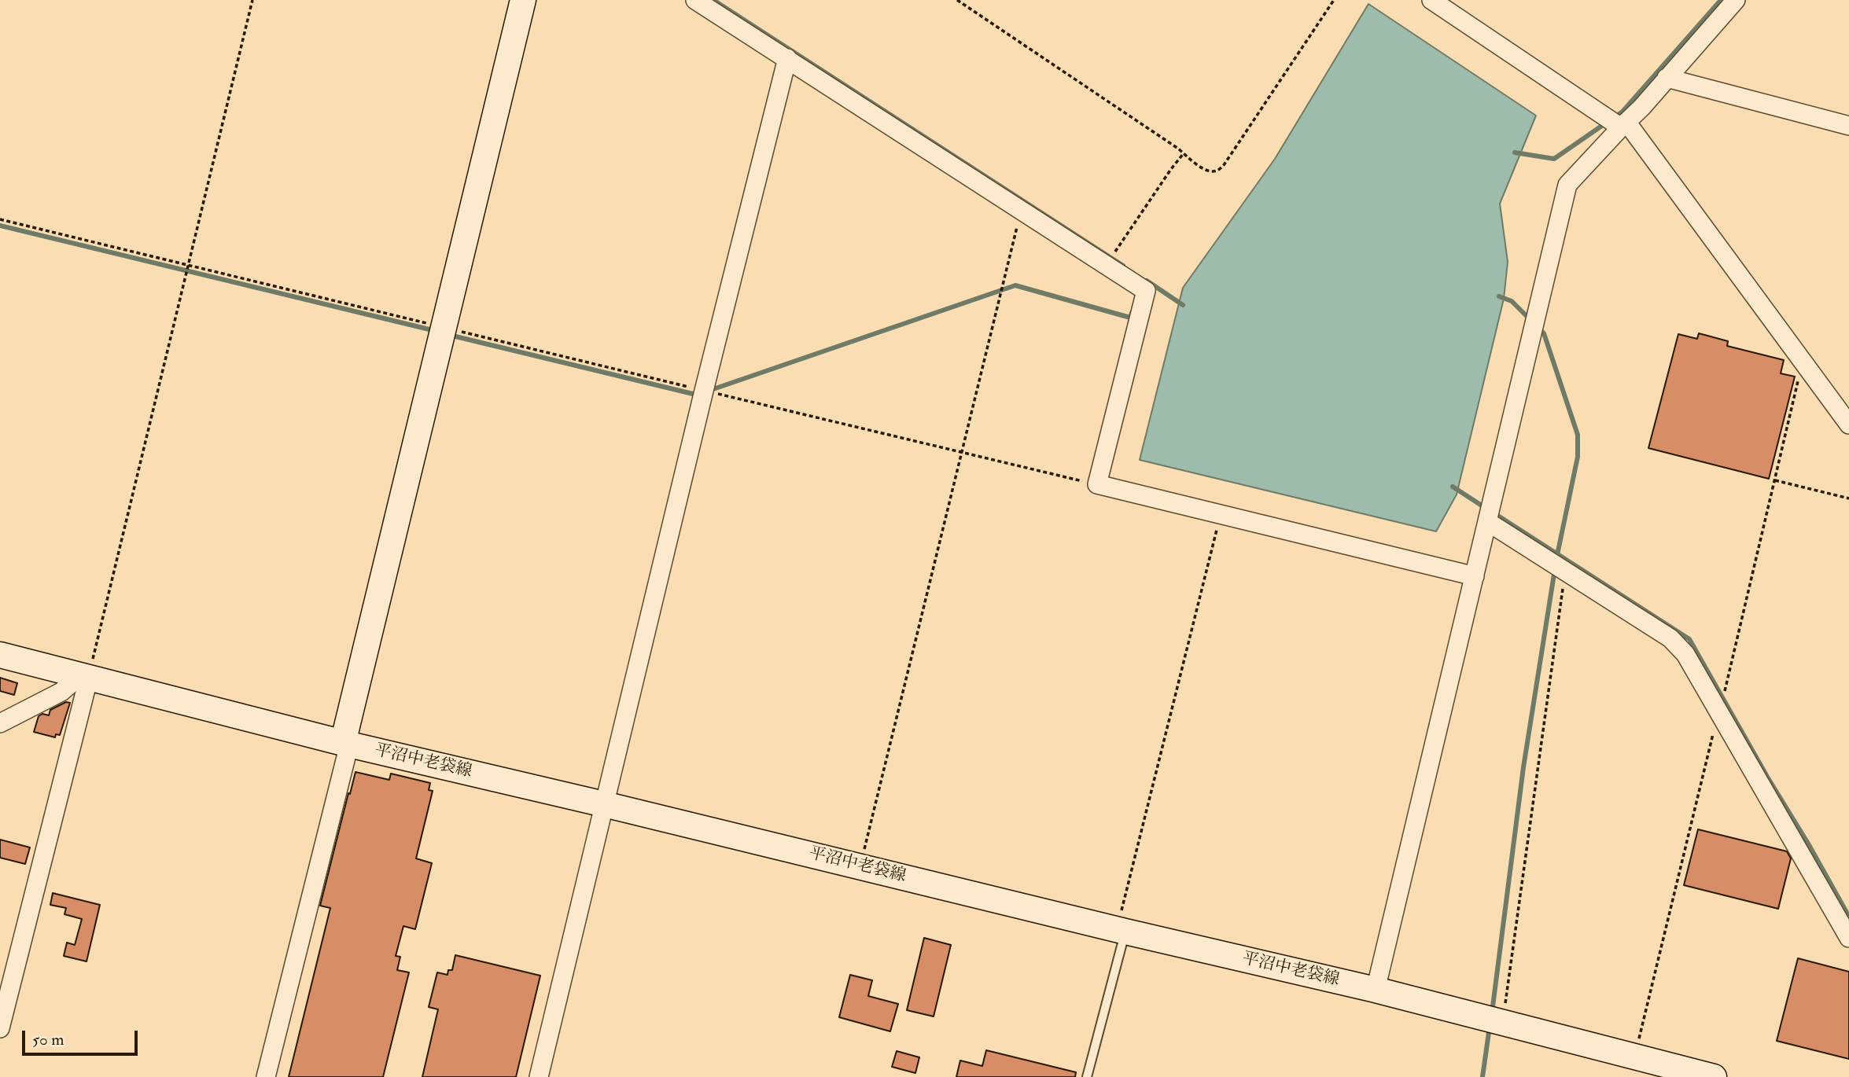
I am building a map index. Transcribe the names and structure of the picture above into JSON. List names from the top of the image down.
{
  "streets": {
    "main road": ["平沼中老袋線"]
  },
  "scale_bar": "50 m"
}
